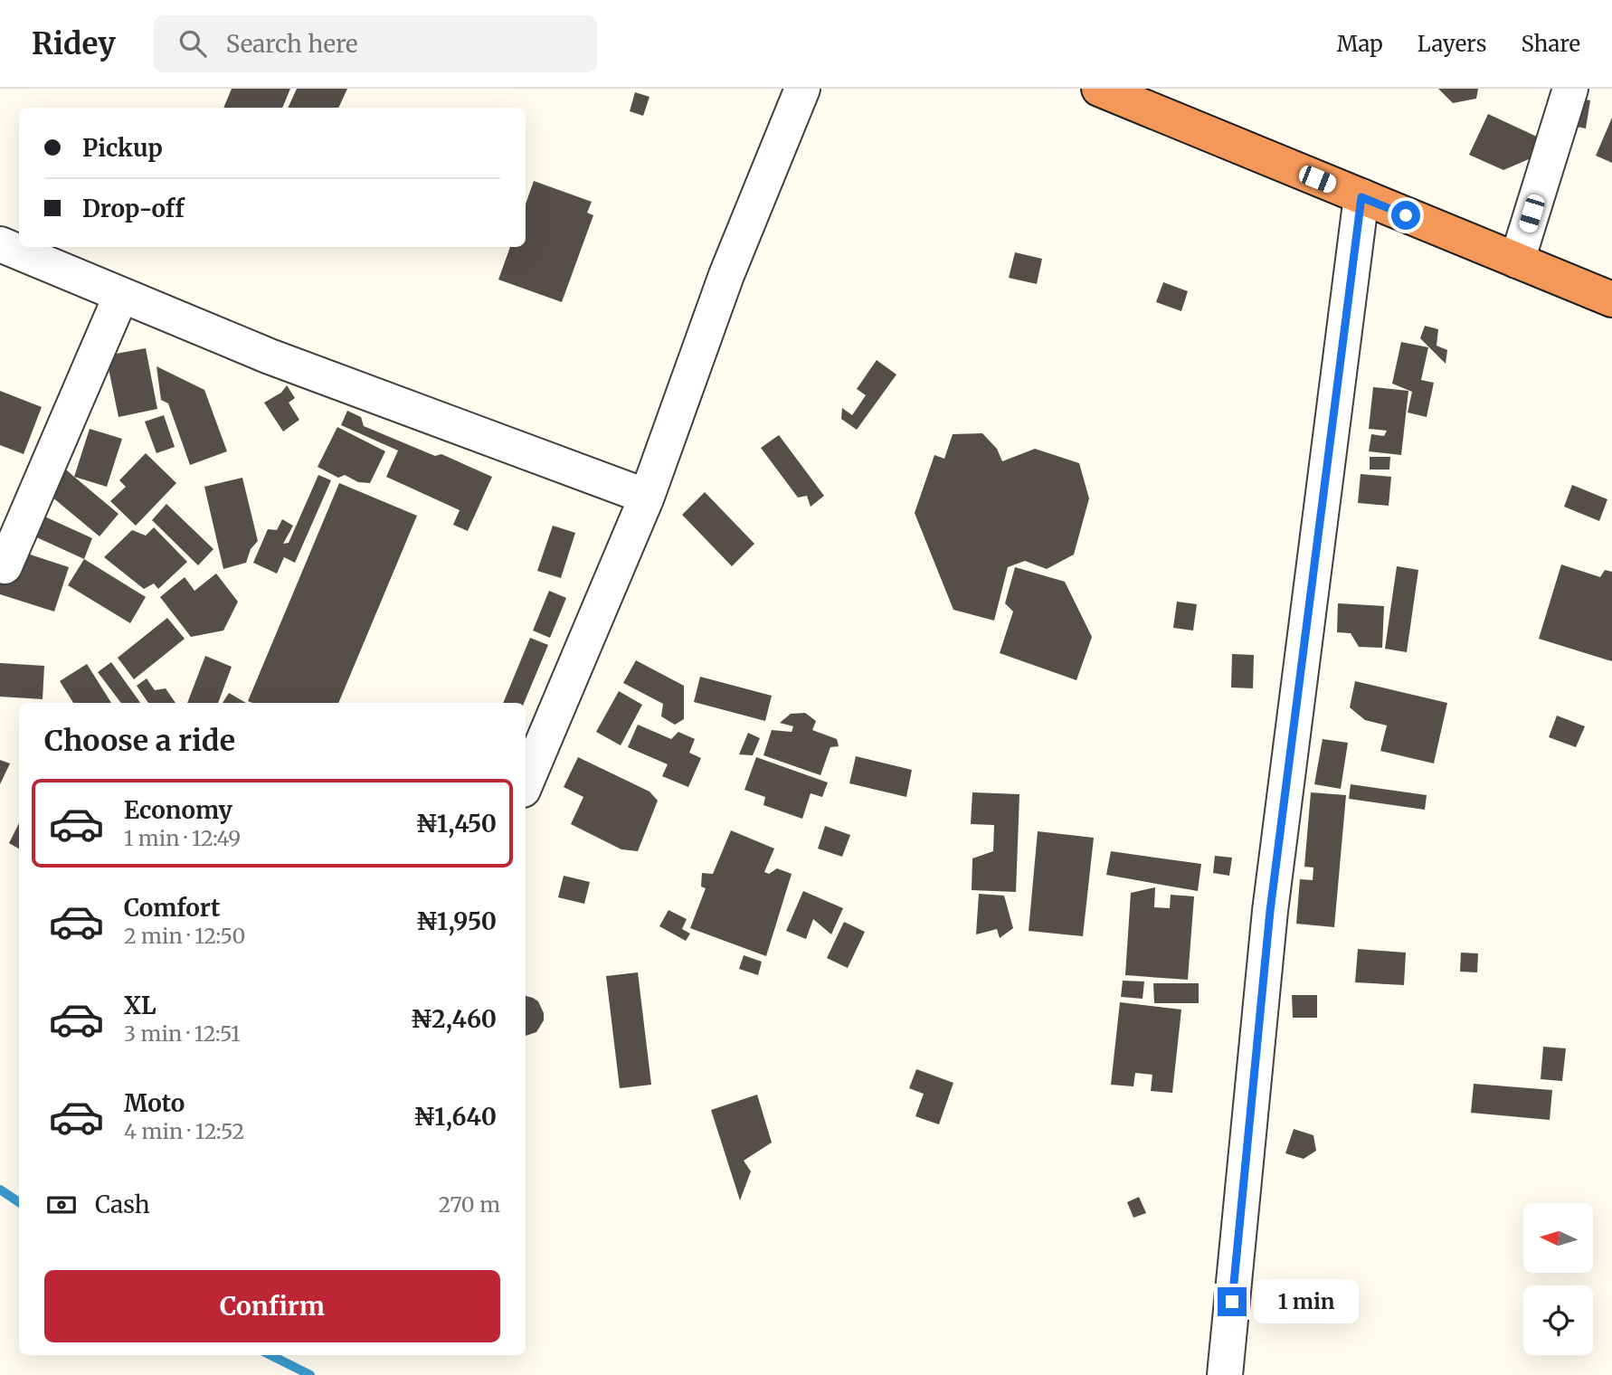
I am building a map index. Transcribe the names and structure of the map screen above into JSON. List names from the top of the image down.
{
  "north": "left",
  "page": {
    "header": "Ridey",
    "search": "Search here",
    "nav": ["Map", "Layers", "Share"],
    "banner": ["Pickup", "Drop-off"],
    "heading": "Choose a ride",
    "list": [
      {
        "name": "Economy",
        "note": "1 min · 12:49",
        "value": "₦1,450"
      },
      {
        "name": "Comfort",
        "note": "2 min · 12:50",
        "value": "₦1,950"
      },
      {
        "name": "XL",
        "note": "3 min · 12:51",
        "value": "₦2,460"
      },
      {
        "name": "Moto",
        "note": "4 min · 12:52",
        "value": "₦1,640"
      }
    ],
    "pay": ["Cash", "270 m"],
    "buttons": "Confirm",
    "bubble": "1 min"
  }
}
